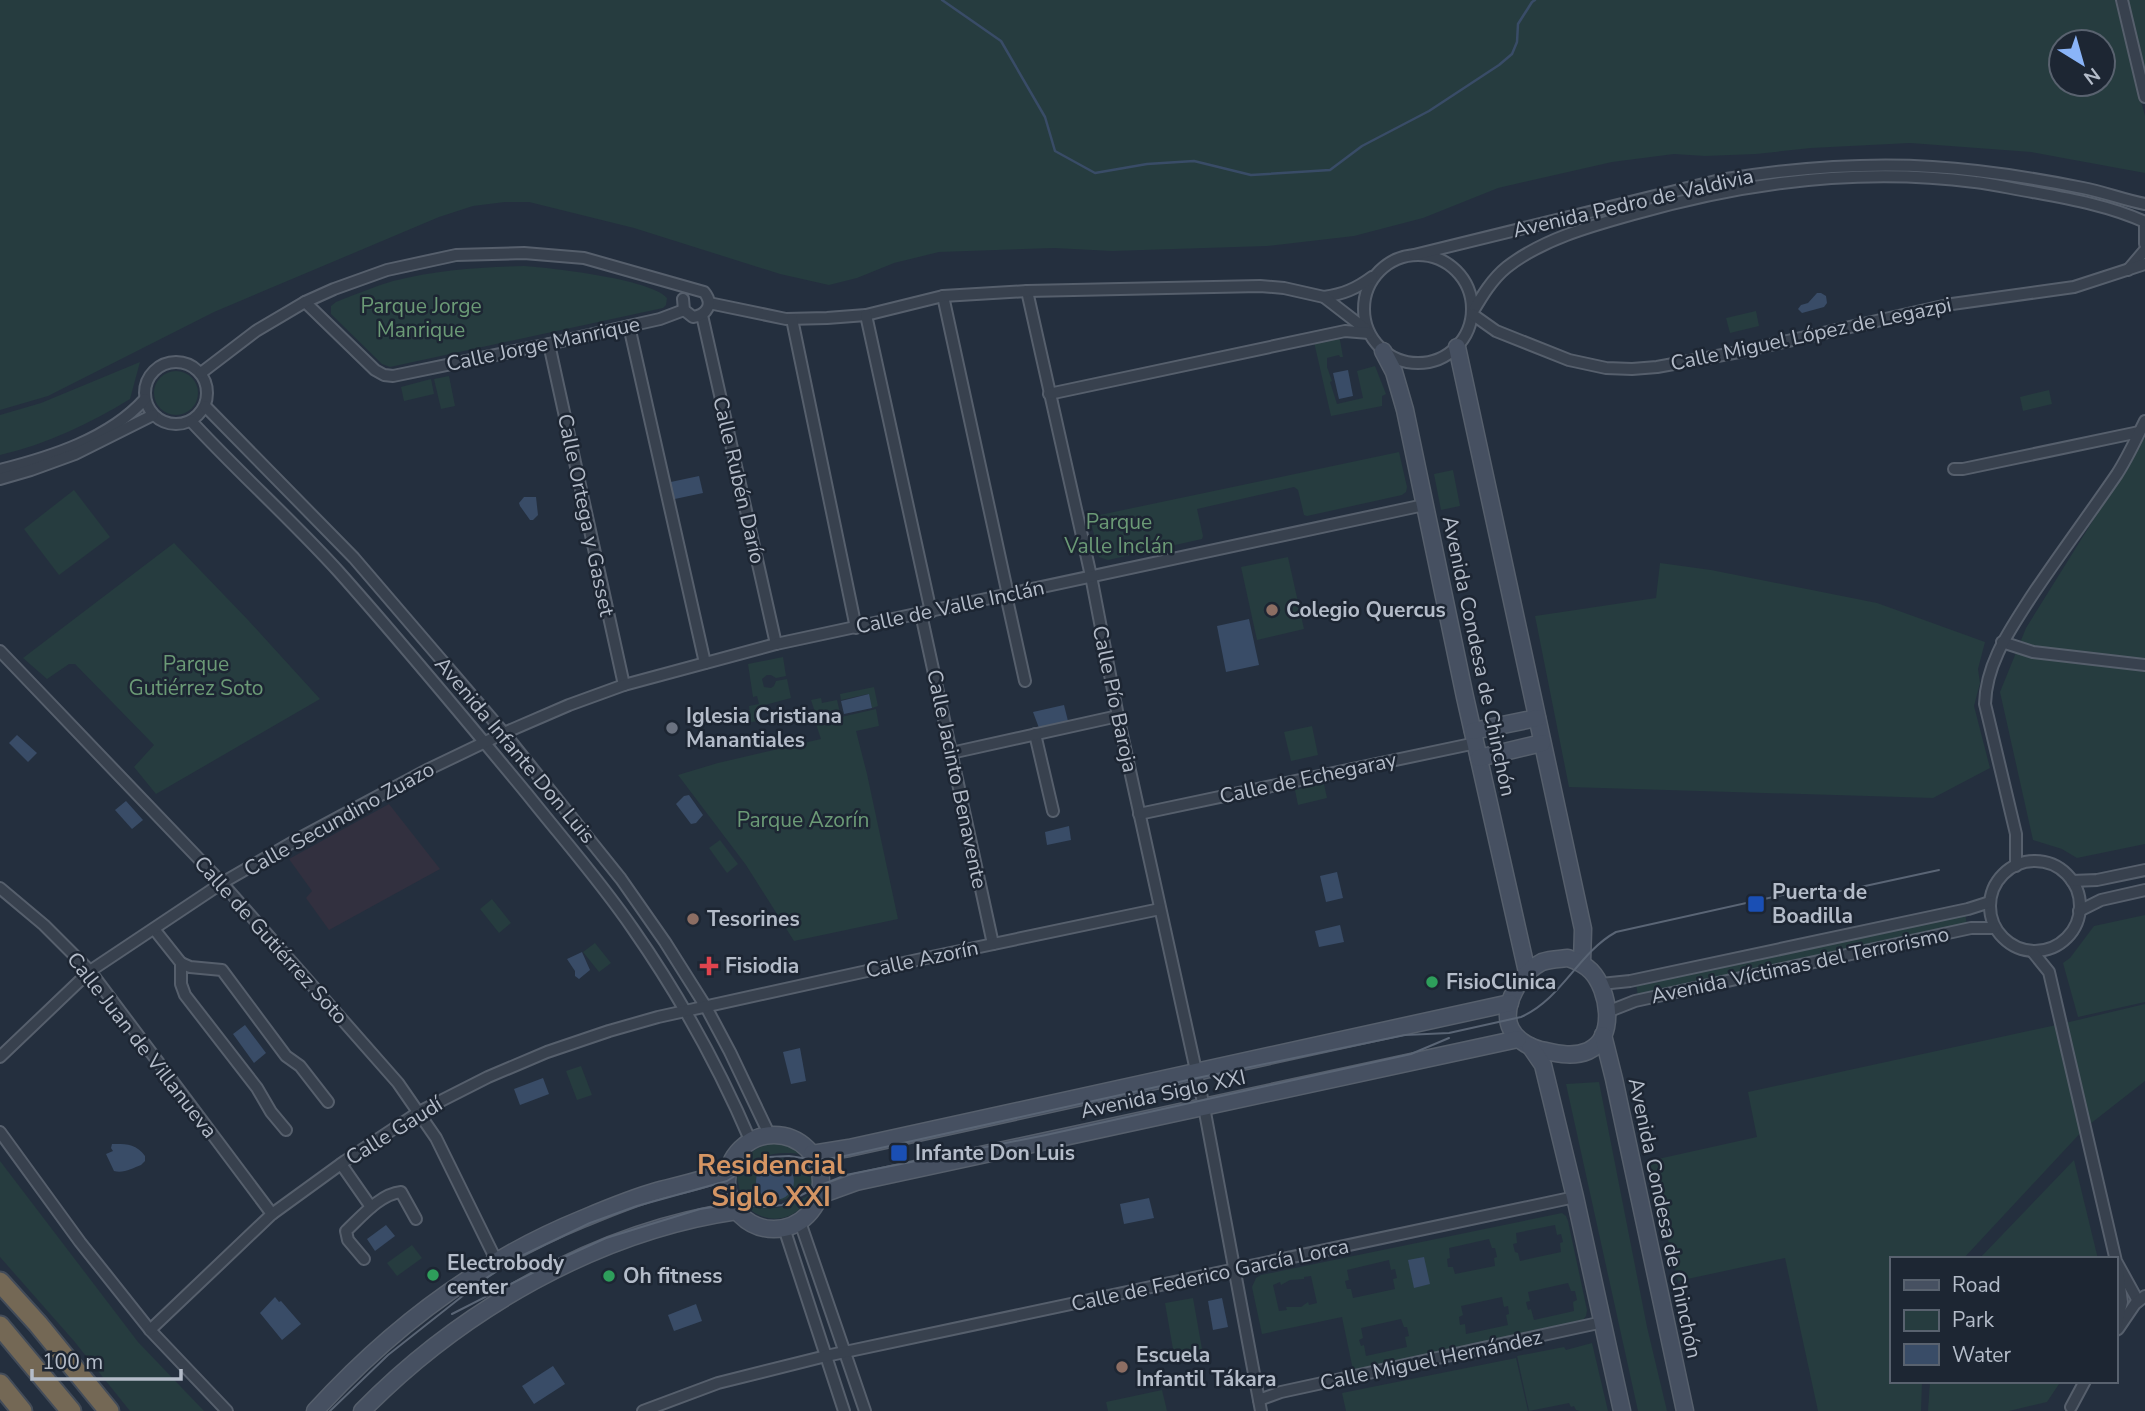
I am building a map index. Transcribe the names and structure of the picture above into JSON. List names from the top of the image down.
{
  "streets": {
    "street": [
      "Avenida Pedro de Valdivia",
      "Calle Miguel López de Legazpi",
      "Calle Jorge Manrique",
      "Calle Rubén Darío",
      "Calle Ortega y Gasset",
      "Calle de Valle Inclán",
      "Avenida Condesa de Chinchón",
      "Calle Pío Baroja",
      "Avenida Infante Don Luis",
      "Calle de Echegaray",
      "Calle Jacinto Benavente",
      "Calle Secundino Zuazo",
      "Calle de Gutiérrez Soto",
      "Calle Azorín",
      "Avenida Víctimas del Terrorismo",
      "Calle Juan de Villanueva",
      "Avenida Siglo XXI",
      "Calle Gaudí",
      "Calle de Federico García Lorca",
      "Calle Miguel Hernández"
    ]
  },
  "crossings": [
    ["Avenida Pedro de Valdivia", "Calle Miguel López de Legazpi"],
    ["Avenida Pedro de Valdivia", "Avenida Condesa de Chinchón"],
    ["Calle Miguel López de Legazpi", "Avenida Condesa de Chinchón"],
    ["Calle Jorge Manrique", "Calle Rubén Darío"],
    ["Calle Jorge Manrique", "Calle Ortega y Gasset"],
    ["Calle Rubén Darío", "Calle de Valle Inclán"],
    ["Calle Ortega y Gasset", "Calle de Valle Inclán"],
    ["Calle de Valle Inclán", "Avenida Condesa de Chinchón"],
    ["Calle de Valle Inclán", "Calle Pío Baroja"],
    ["Calle de Valle Inclán", "Avenida Infante Don Luis"],
    ["Calle de Valle Inclán", "Calle Jacinto Benavente"],
    ["Calle de Valle Inclán", "Calle Secundino Zuazo"],
    ["Avenida Condesa de Chinchón", "Calle de Echegaray"],
    ["Avenida Condesa de Chinchón", "Avenida Víctimas del Terrorismo"],
    ["Avenida Condesa de Chinchón", "Avenida Siglo XXI"],
    ["Calle Pío Baroja", "Calle de Echegaray"],
    ["Calle Pío Baroja", "Calle Azorín"],
    ["Calle Pío Baroja", "Avenida Siglo XXI"],
    ["Calle Pío Baroja", "Calle de Federico García Lorca"],
    ["Calle Pío Baroja", "Calle Miguel Hernández"],
    ["Avenida Infante Don Luis", "Calle Secundino Zuazo"],
    ["Avenida Infante Don Luis", "Calle Azorín"],
    ["Avenida Infante Don Luis", "Avenida Siglo XXI"],
    ["Avenida Infante Don Luis", "Calle Gaudí"],
    ["Calle Jacinto Benavente", "Calle Azorín"],
    ["Calle Secundino Zuazo", "Calle de Gutiérrez Soto"],
    ["Calle Secundino Zuazo", "Calle Juan de Villanueva"],
    ["Calle de Gutiérrez Soto", "Calle Gaudí"],
    ["Calle Azorín", "Calle Gaudí"],
    ["Avenida Víctimas del Terrorismo", "Avenida Siglo XXI"],
    ["Calle Juan de Villanueva", "Calle Gaudí"]
  ],
  "districts": ["Residencial Siglo XXI"],
  "parks": [
    "Parque Jorge Manrique",
    "Parque Valle Inclán",
    "Parque Gutiérrez Soto",
    "Parque Azorín"
  ],
  "places": {
    "other": [
      "Colegio Quercus",
      "Iglesia Cristiana Manantiales",
      "Tesorines",
      "FisioClinica",
      "Electrobody center",
      "Oh fitness",
      "Escuela Infantil Tákara"
    ],
    "transit": ["Puerta de Boadilla", "Infante Don Luis"],
    "health": ["Fisiodia"]
  },
  "legend": ["Road", "Park", "Water"],
  "scale_bar": "100 m",
  "north": "bottom right"
}
